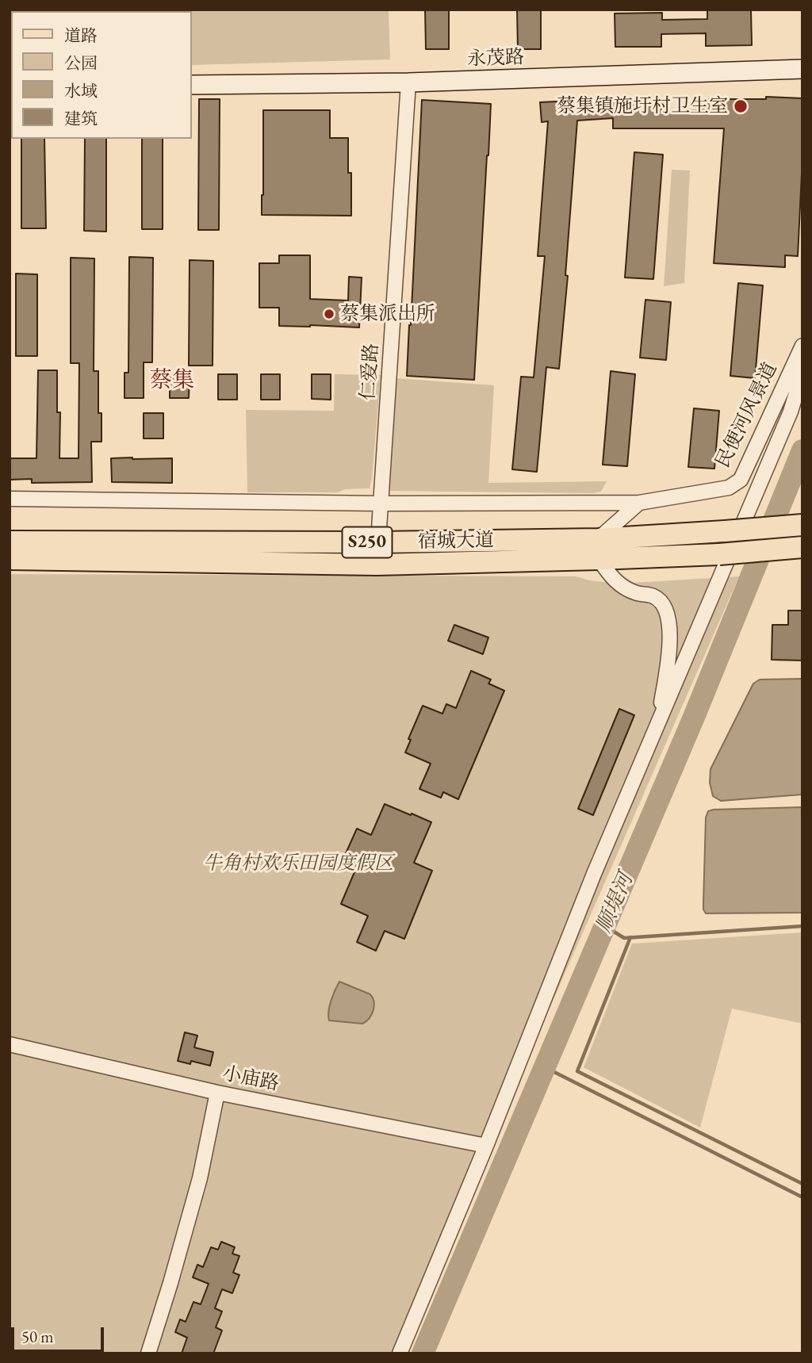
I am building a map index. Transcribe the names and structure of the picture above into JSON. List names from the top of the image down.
{
  "streets": {
    "main road": ["宿城大道", "S250"],
    "street": [
      "永茂路",
      "仁爱路",
      "民便河风景道",
      "小庙路"
    ]
  },
  "crossings": [
    ["永茂路", "仁爱路"],
    ["仁爱路", "民便河风景道"],
    ["仁爱路", "宿城大道"]
  ],
  "districts": ["蔡集"],
  "water": ["顺堤河"],
  "parks": ["牛角村欢乐田园度假区"],
  "places": ["蔡集镇施圩村卫生室", "蔡集派出所"],
  "legend": [
    "道路",
    "公园",
    "水域",
    "建筑"
  ],
  "scale_bar": "50 m"
}
